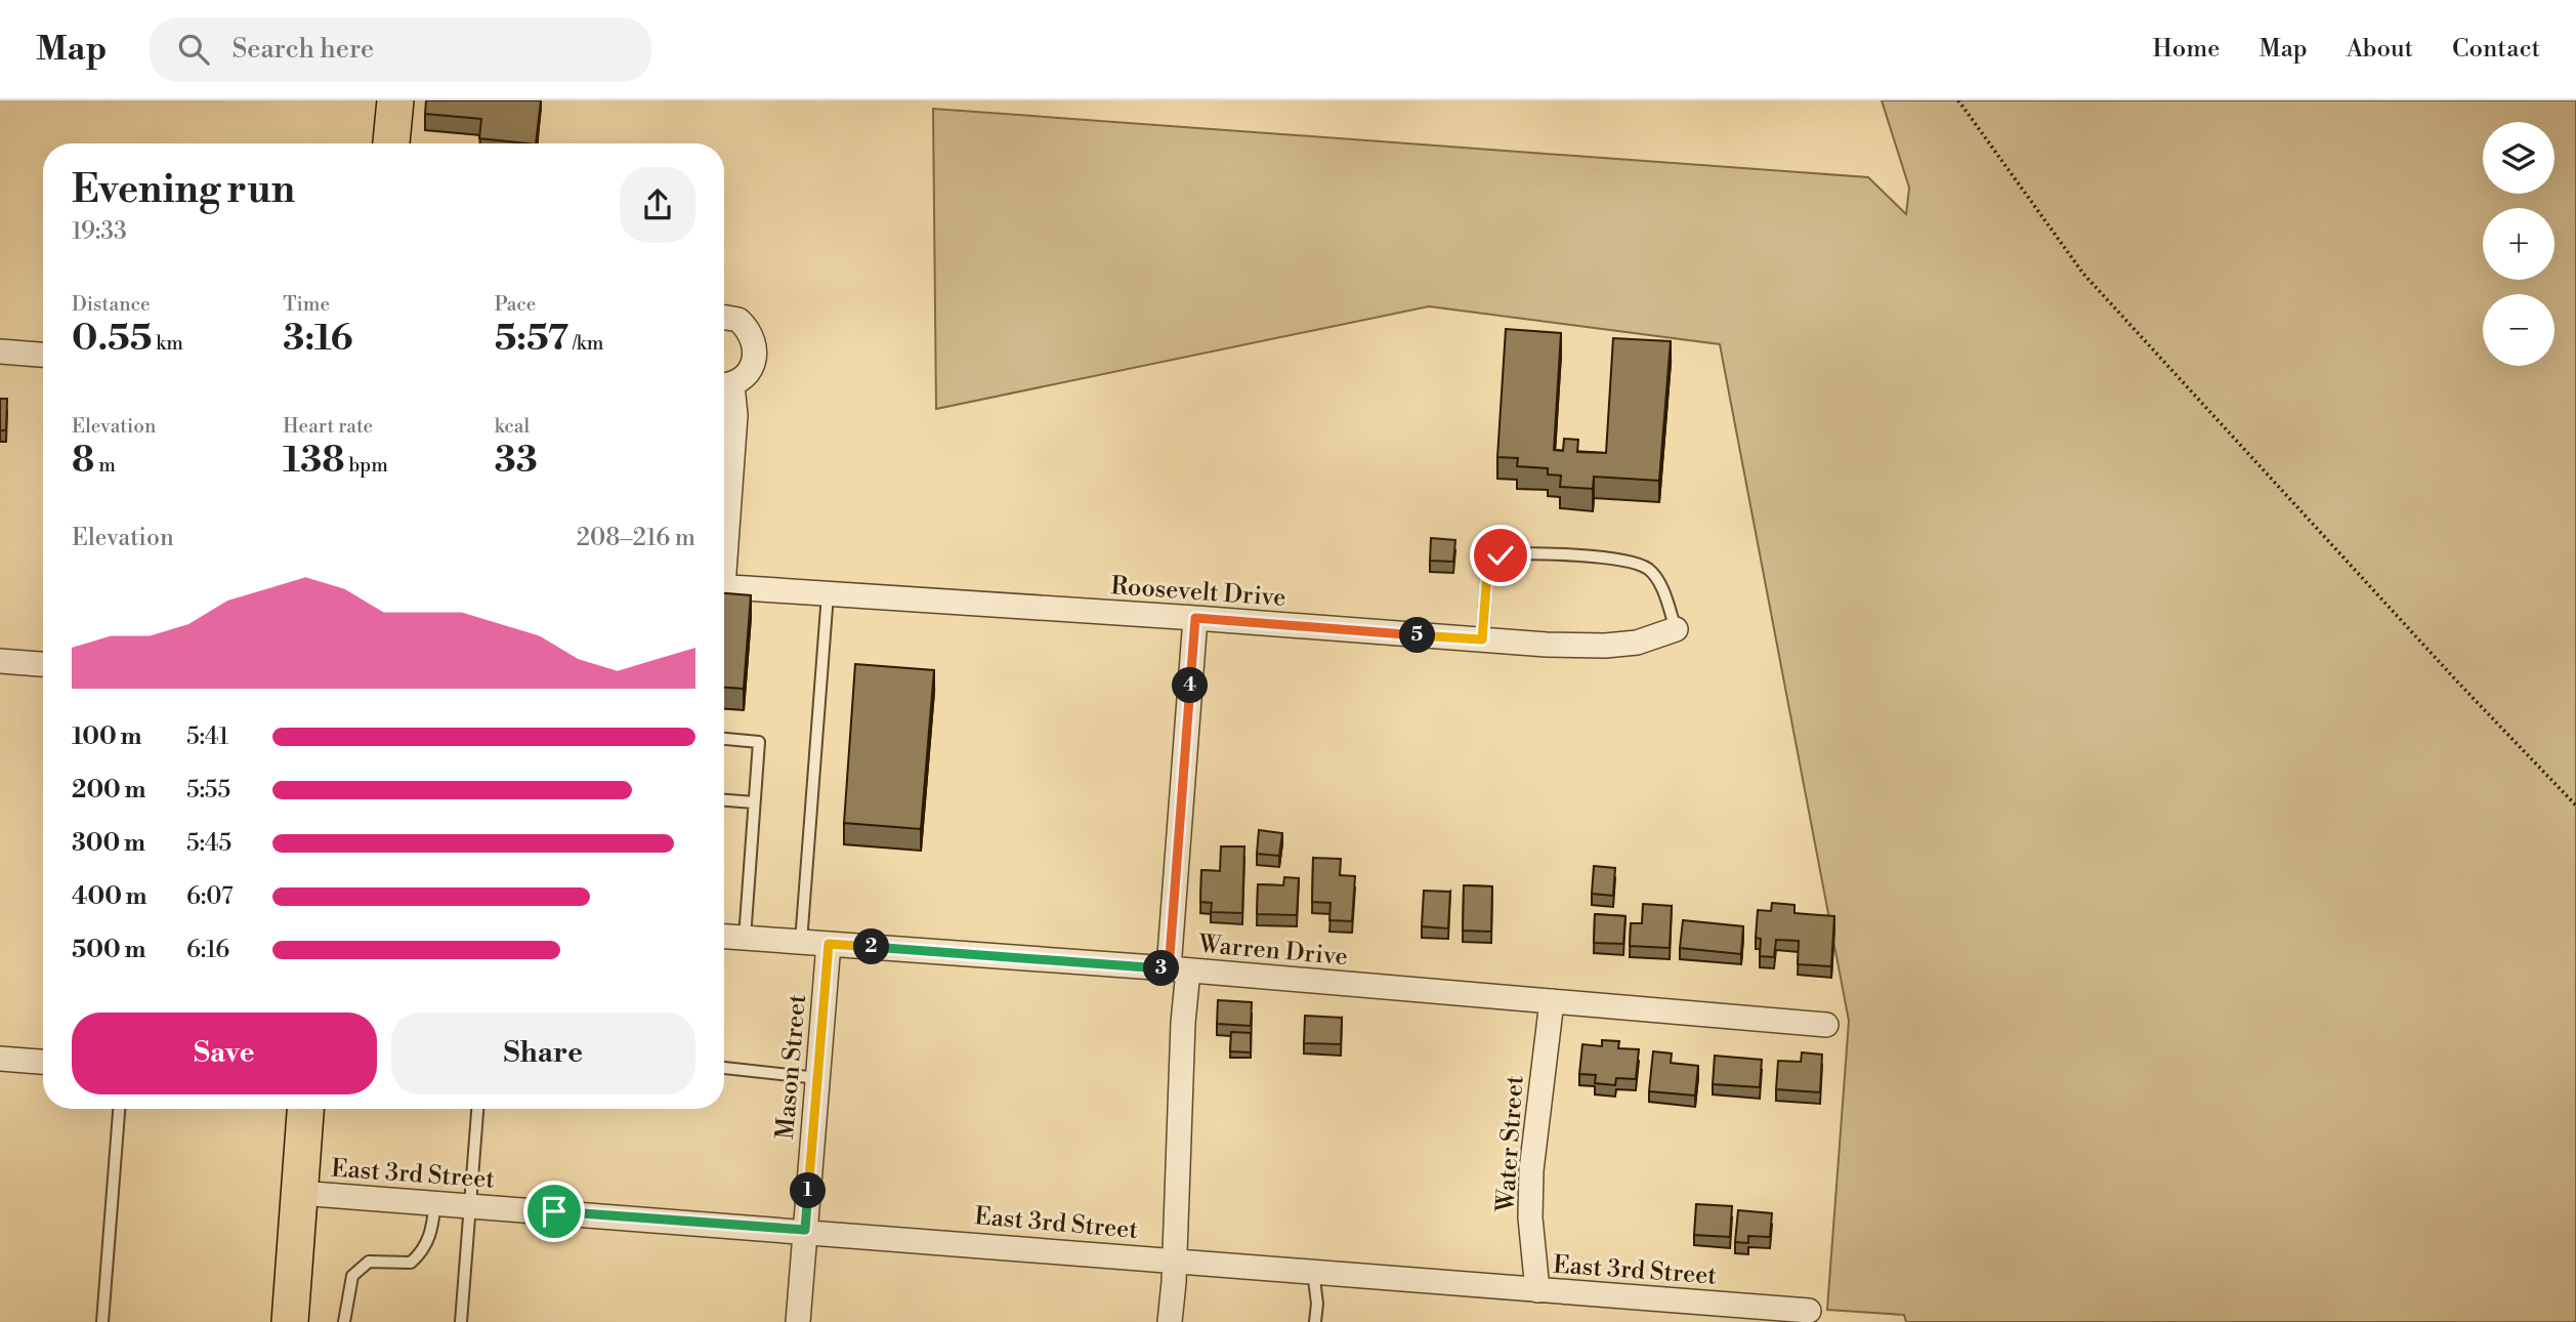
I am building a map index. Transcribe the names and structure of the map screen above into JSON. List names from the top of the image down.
{
  "streets": {
    "street": [
      "Roosevelt Drive",
      "Warren Drive",
      "Mason Street",
      "Water Street",
      "East 3rd Street"
    ]
  },
  "crossings": [
    ["Warren Drive", "Mason Street"],
    ["Warren Drive", "Water Street"],
    ["Mason Street", "East 3rd Street"],
    ["Water Street", "East 3rd Street"]
  ],
  "page": {
    "header": "Map",
    "search": "Search here",
    "nav": [
      "Home",
      "Map",
      "About",
      "Contact"
    ],
    "map_buttons": ["+", "−"],
    "heading": ["Evening run", "19:33"],
    "stats": [
      ["Distance", "0.55 km"],
      ["Time", "3:16"],
      ["Pace", "5:57 /km"],
      ["Elevation", "8 m"],
      ["Heart rate", "138 bpm"],
      ["kcal", "33"]
    ],
    "chart": ["Elevation", "208–216 m"],
    "pins": [
      "5",
      "4",
      "2",
      "3",
      "1"
    ],
    "list": [
      {
        "name": "100 m",
        "note": "5:41"
      },
      {
        "name": "200 m",
        "note": "5:55"
      },
      {
        "name": "300 m",
        "note": "5:45"
      },
      {
        "name": "400 m",
        "note": "6:07"
      },
      {
        "name": "500 m",
        "note": "6:16"
      }
    ],
    "buttons": ["Save", "Share"]
  }
}
